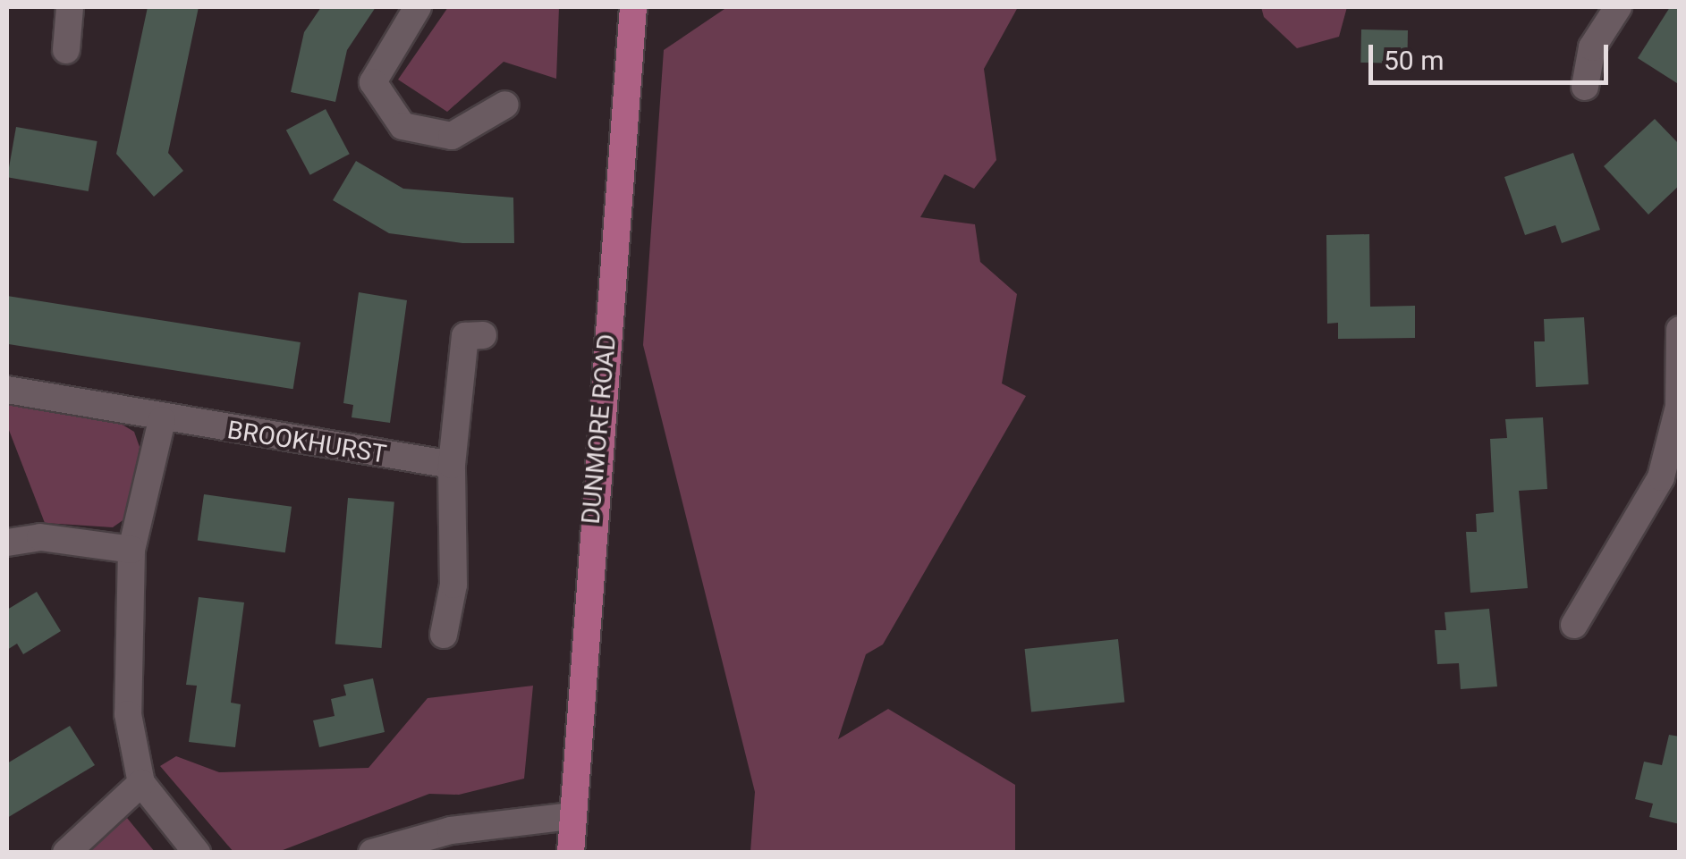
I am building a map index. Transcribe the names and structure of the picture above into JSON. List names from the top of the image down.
{
  "streets": {
    "main road": ["DUNMORE ROAD"],
    "street": ["BROOKHURST"]
  },
  "scale_bar": "50 m"
}
